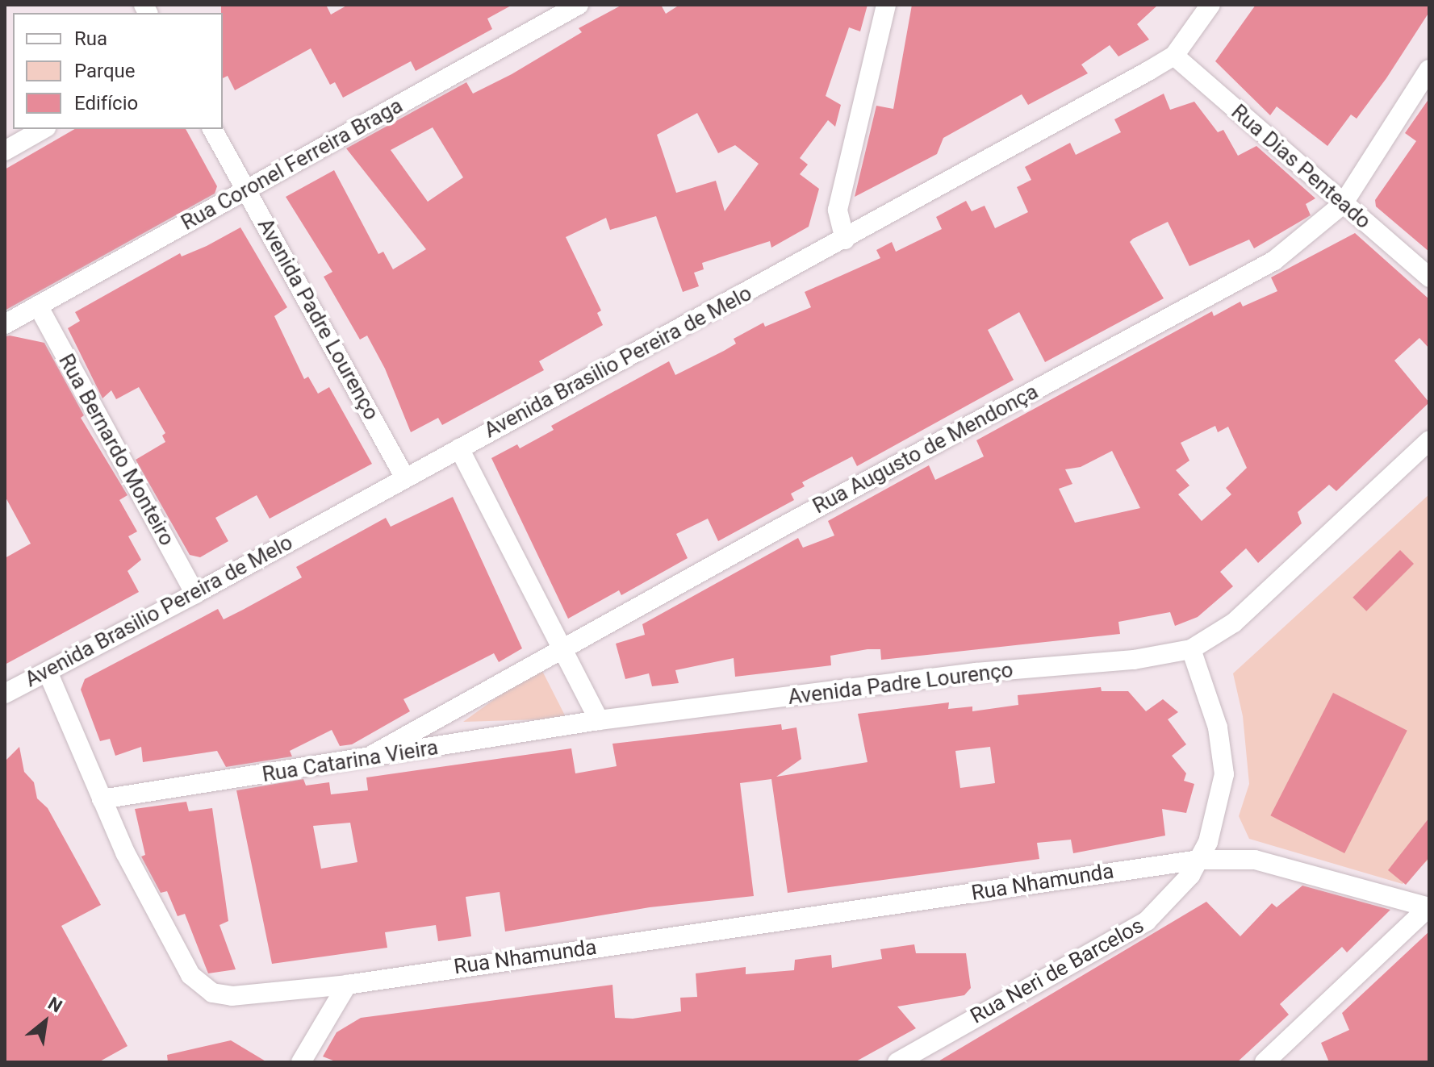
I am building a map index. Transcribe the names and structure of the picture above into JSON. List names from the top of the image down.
{
  "streets": {
    "street": [
      "Rua Coronel Ferreira Braga",
      "Rua Dias Penteado",
      "Avenida Padre Lourenço",
      "Avenida Brasilio Pereira de Melo",
      "Rua Augusto de Mendonça",
      "Rua Bernardo Monteiro",
      "Rua Catarina Vieira",
      "Rua Nhamunda",
      "Rua Neri de Barcelos"
    ]
  },
  "crossings": [
    ["Rua Coronel Ferreira Braga", "Avenida Padre Lourenço"],
    ["Rua Coronel Ferreira Braga", "Rua Bernardo Monteiro"],
    ["Rua Dias Penteado", "Avenida Brasilio Pereira de Melo"],
    ["Rua Dias Penteado", "Rua Augusto de Mendonça"],
    ["Avenida Padre Lourenço", "Avenida Brasilio Pereira de Melo"],
    ["Avenida Padre Lourenço", "Rua Catarina Vieira"],
    ["Avenida Brasilio Pereira de Melo", "Rua Bernardo Monteiro"],
    ["Avenida Brasilio Pereira de Melo", "Rua Nhamunda"],
    ["Rua Augusto de Mendonça", "Rua Catarina Vieira"],
    ["Rua Catarina Vieira", "Rua Nhamunda"],
    ["Rua Nhamunda", "Rua Neri de Barcelos"]
  ],
  "legend": ["Rua", "Parque", "Edifício"],
  "north": "top right"
}
